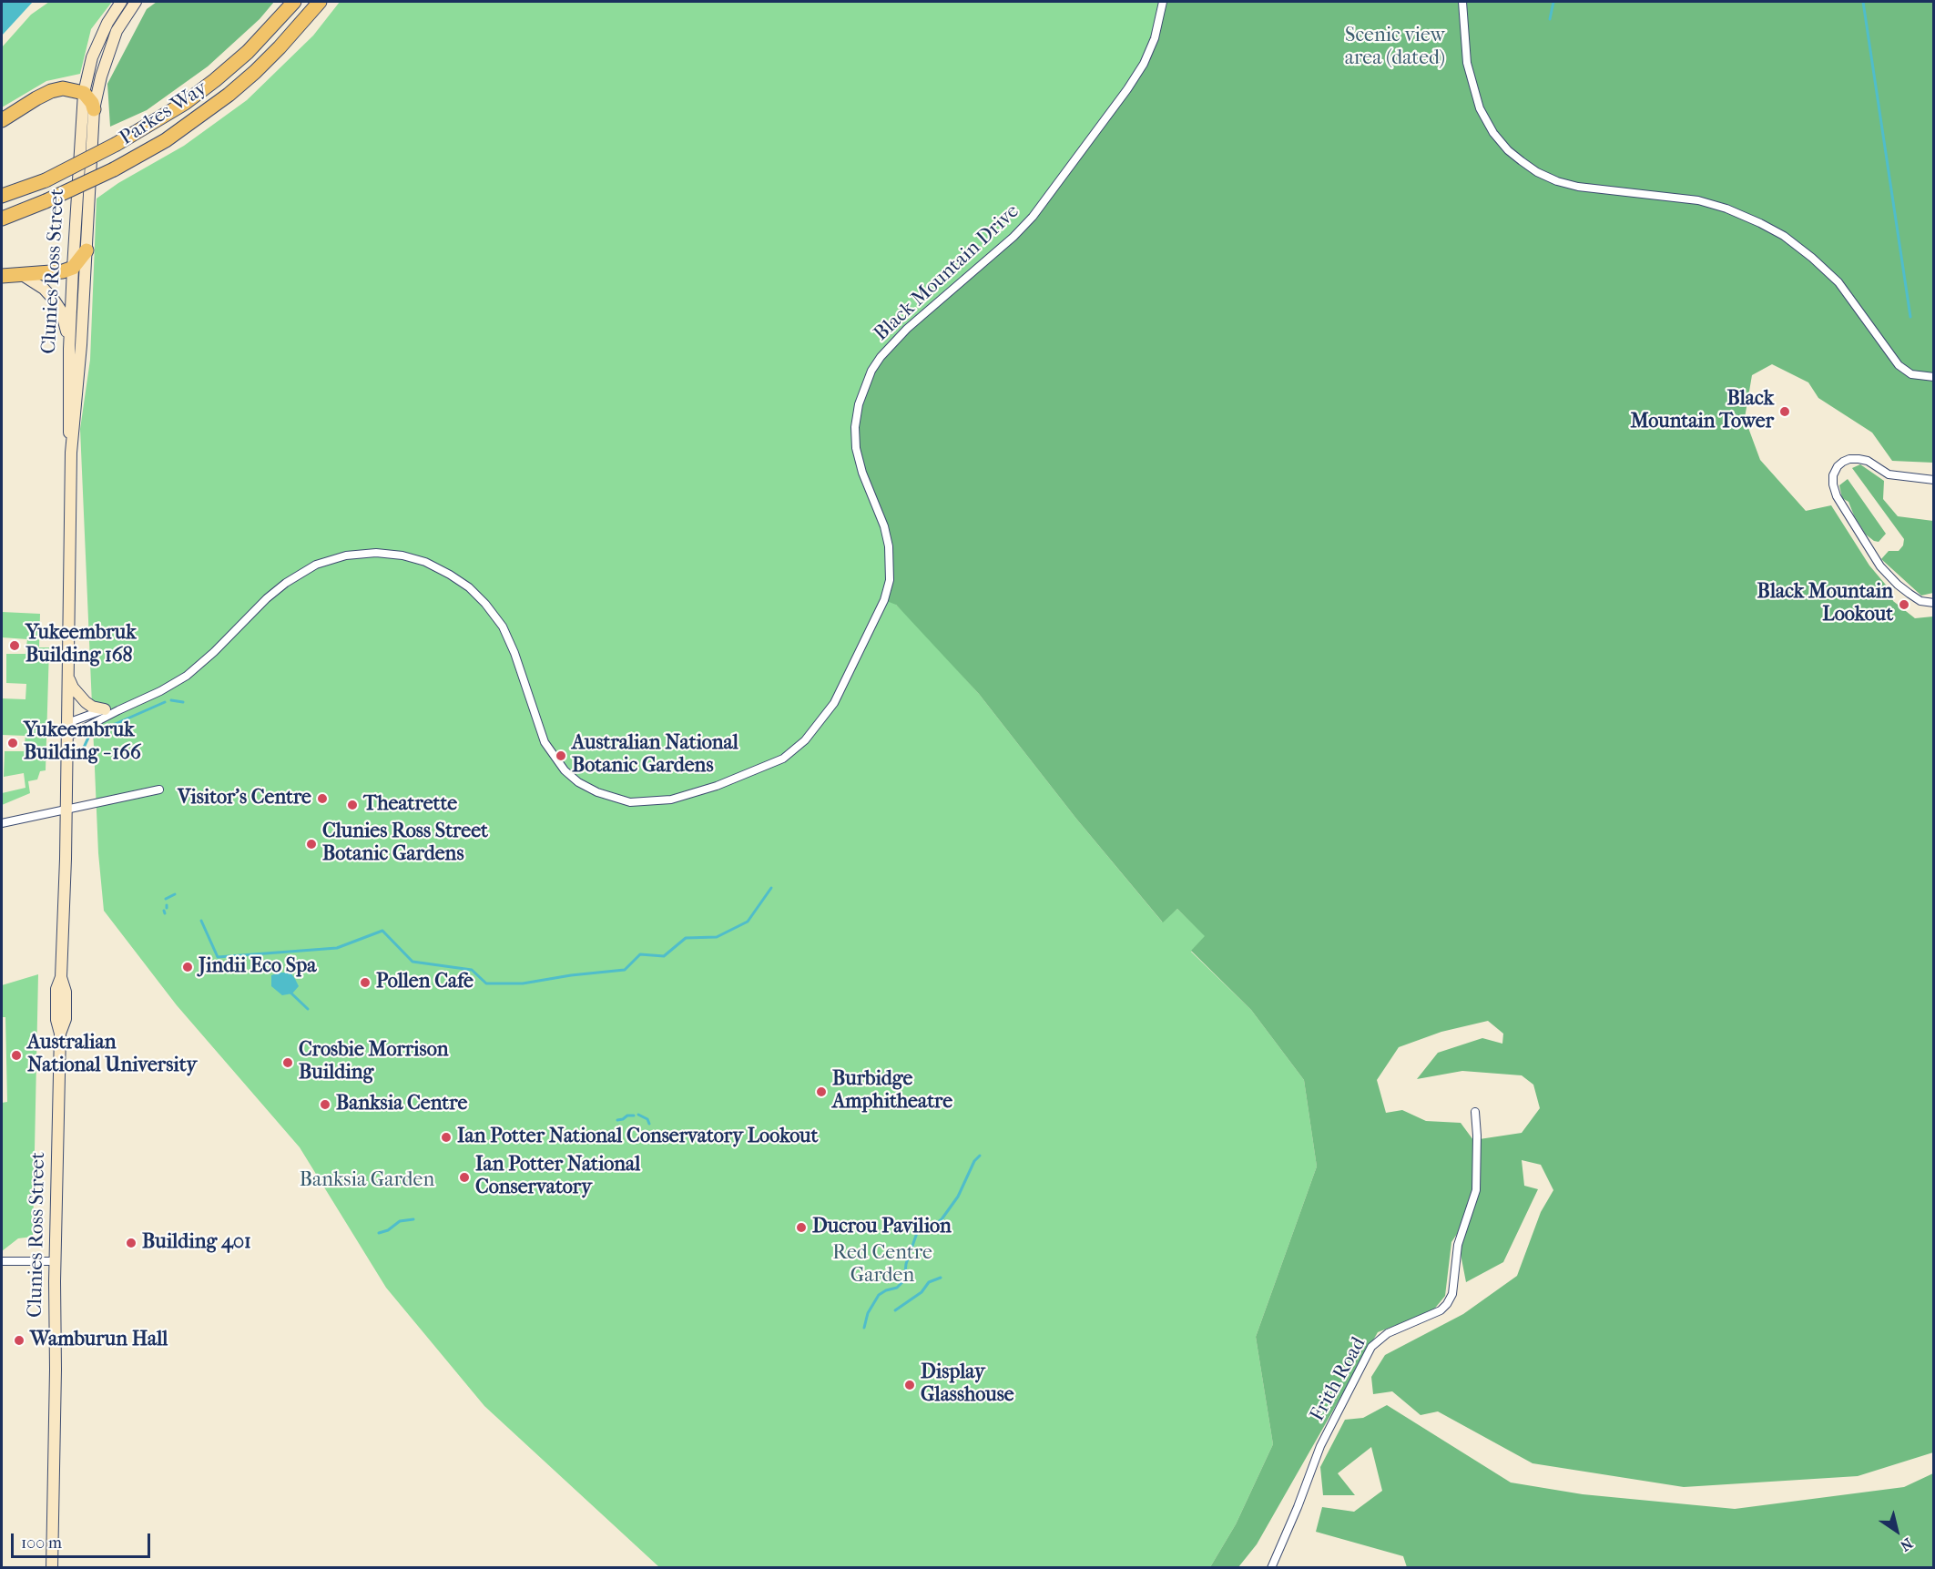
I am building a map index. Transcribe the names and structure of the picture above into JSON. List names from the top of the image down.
{
  "streets": {
    "highway": ["Parkes Way"],
    "street": ["Clunies Ross Street", "Black Mountain Drive", "Frith Road"]
  },
  "crossings": [
    ["Clunies Ross Street", "Black Mountain Drive"]
  ],
  "parks": ["Scenic view area (dated)", "Banksia Garden", "Red Centre Garden"],
  "places": [
    "Black Mountain Tower",
    "Black Mountain Lookout",
    "Yukeembruk Building 168",
    "Yukeembruk Building - 166",
    "Australian National Botanic Gardens",
    "Visitor's Centre",
    "Theatrette",
    "Clunies Ross Street Botanic Gardens",
    "Jindii Eco Spa",
    "Pollen Cafe",
    "Australian National University",
    "Crosbie Morrison Building",
    "Burbidge Amphitheatre",
    "Banksia Centre",
    "Ian Potter National Conservatory Lookout",
    "Ian Potter National Conservatory",
    "Ducrou Pavilion",
    "Building 401",
    "Wamburun Hall",
    "Display Glasshouse"
  ],
  "scale_bar": "100 m",
  "north": "bottom right"
}
